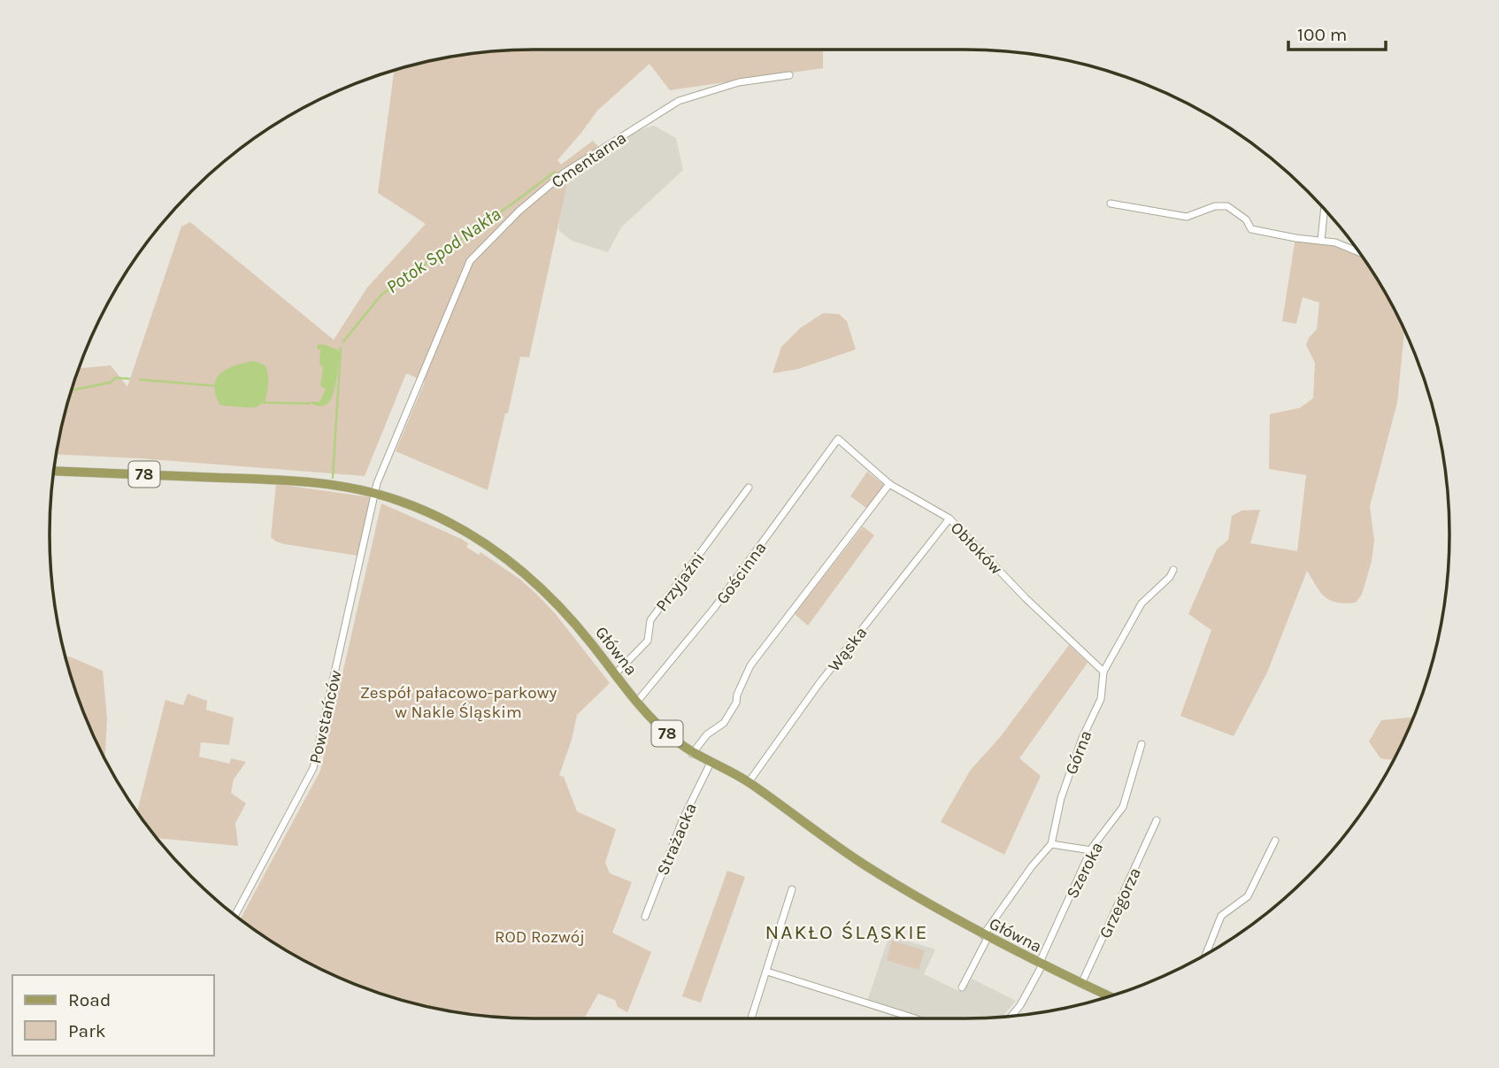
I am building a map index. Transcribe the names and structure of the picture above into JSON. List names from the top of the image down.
{
  "streets": {
    "main road": ["78", "Główna"],
    "street": [
      "Cmentarna",
      "Obłoków",
      "Gościnna",
      "Przyjaźni",
      "Wąska",
      "Powstańców",
      "Górna",
      "Strażacka",
      "Szeroka",
      "Grzegorza"
    ]
  },
  "crossings": [
    ["Cmentarna", "Główna"],
    ["Cmentarna", "Powstańców"],
    ["Obłoków", "Gościnna"],
    ["Obłoków", "Wąska"],
    ["Obłoków", "Górna"],
    ["Gościnna", "Główna"],
    ["Przyjaźni", "Główna"],
    ["Wąska", "Główna"],
    ["Główna", "Powstańców"],
    ["Główna", "Górna"],
    ["Główna", "Strażacka"],
    ["Główna", "Szeroka"],
    ["Główna", "Grzegorza"]
  ],
  "districts": ["NAKŁO ŚLĄSKIE"],
  "water": ["Potok Spod Nakła"],
  "parks": ["Zespół pałacowo-parkowy w Nakle Śląskim", "ROD Rozwój"],
  "legend": ["Road", "Park"],
  "scale_bar": "100 m"
}
